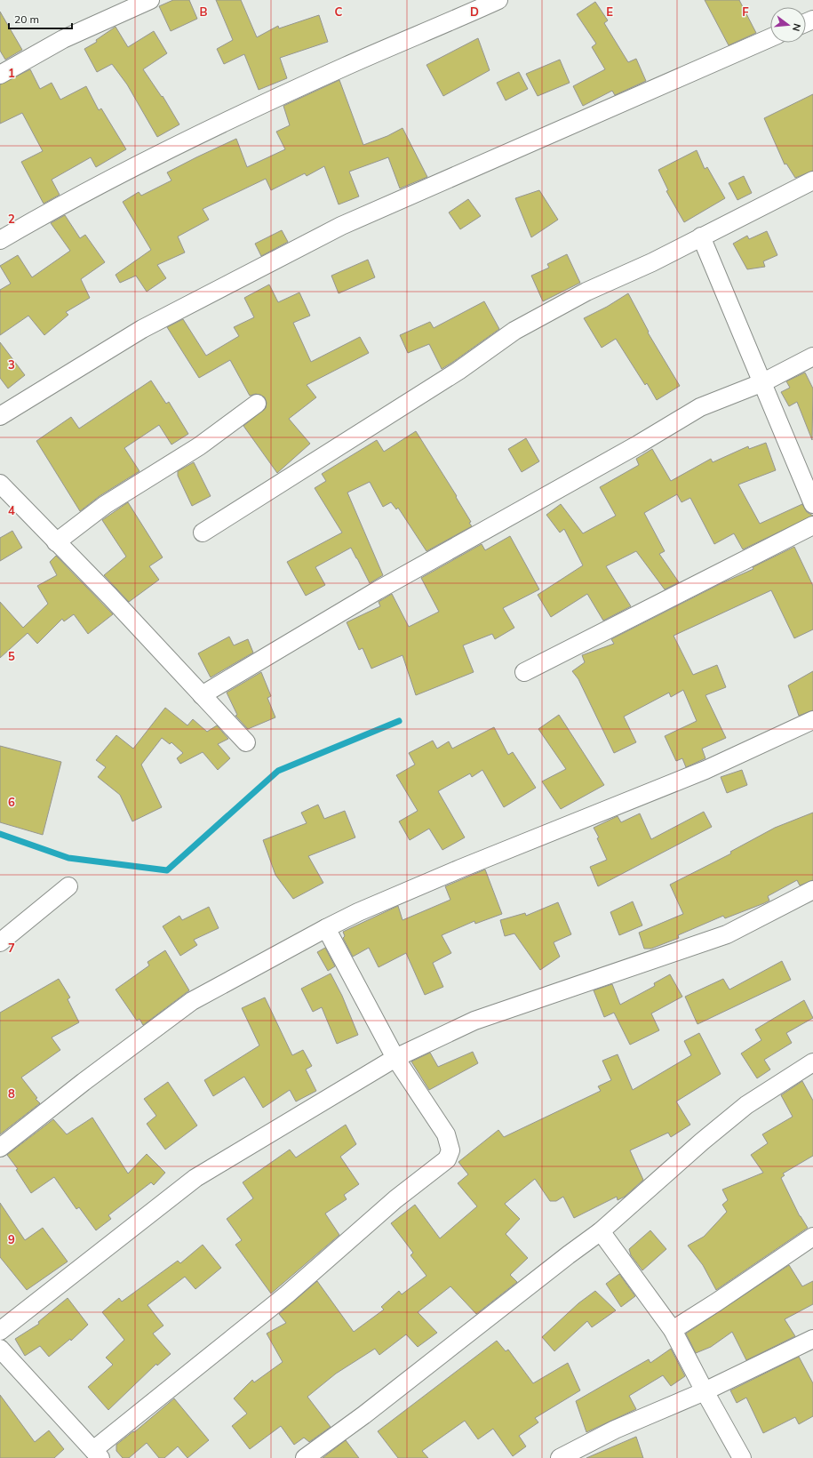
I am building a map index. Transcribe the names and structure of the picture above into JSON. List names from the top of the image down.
{
  "scale_bar": "20 m",
  "north": "right",
  "grid": {
    "columns": [
      "B",
      "C",
      "D",
      "E",
      "F"
    ],
    "rows": [
      "1",
      "2",
      "3",
      "4",
      "5",
      "6",
      "7",
      "8",
      "9"
    ]
  }
}
